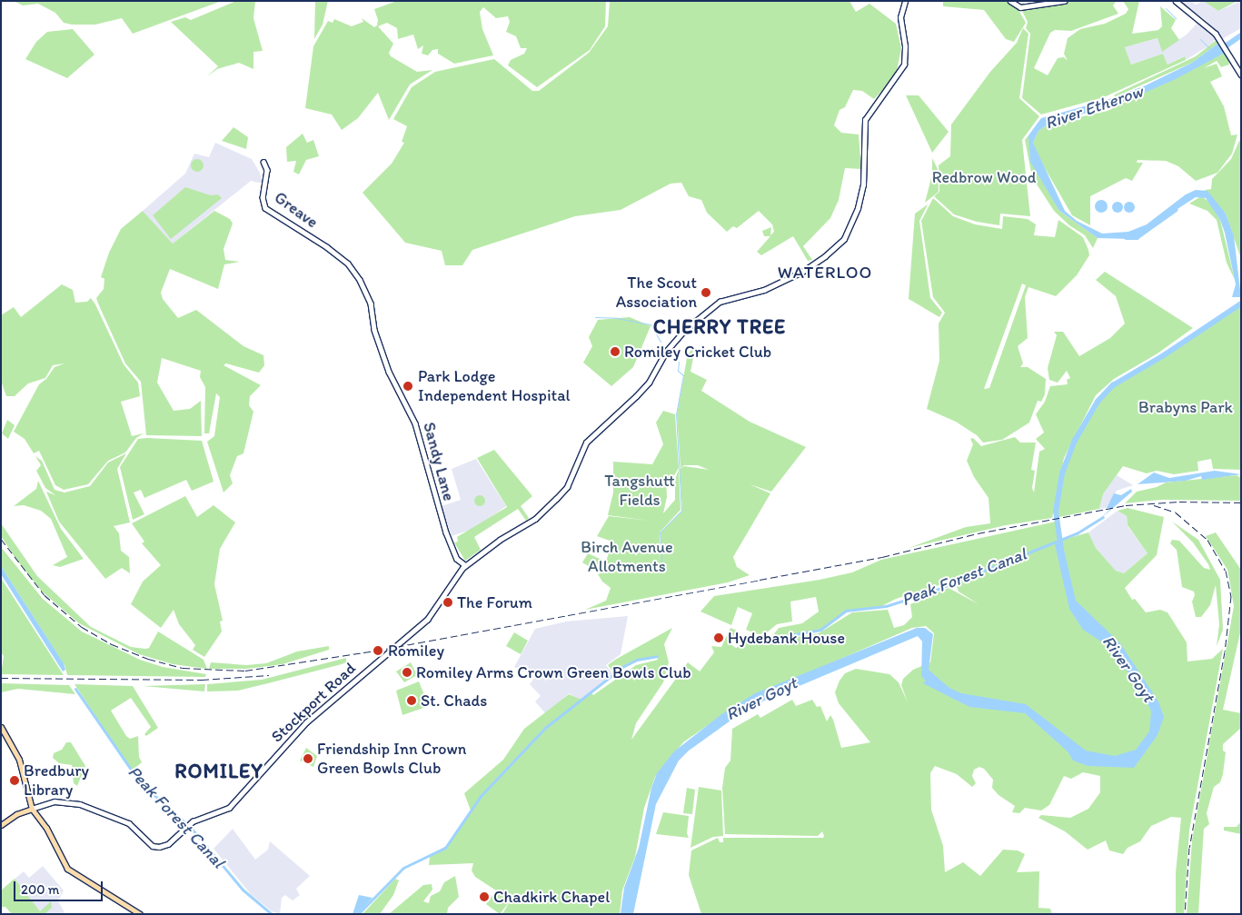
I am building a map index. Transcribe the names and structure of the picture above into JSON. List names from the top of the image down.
{
  "streets": {
    "main road": ["Greave", "Sandy Lane", "Stockport Road"]
  },
  "crossings": [
    ["Greave", "Sandy Lane"],
    ["Sandy Lane", "Stockport Road"]
  ],
  "districts": ["WATERLOO", "CHERRY TREE", "ROMILEY"],
  "water": ["River Etherow", "Peak Forest Canal", "River Goyt"],
  "parks": [
    "Redbrow Wood",
    "Brabyns Park",
    "Tangshutt Fields",
    "Birch Avenue Allotments"
  ],
  "places": [
    "The Scout Association",
    "Romiley Cricket Club",
    "Park Lodge Independent Hospital",
    "The Forum",
    "Hydebank House",
    "Romiley",
    "Romiley Arms Crown Green Bowls Club",
    "St. Chads",
    "Friendship Inn Crown Green Bowls Club",
    "Bredbury Library",
    "Chadkirk Chapel"
  ],
  "scale_bar": "200 m"
}
